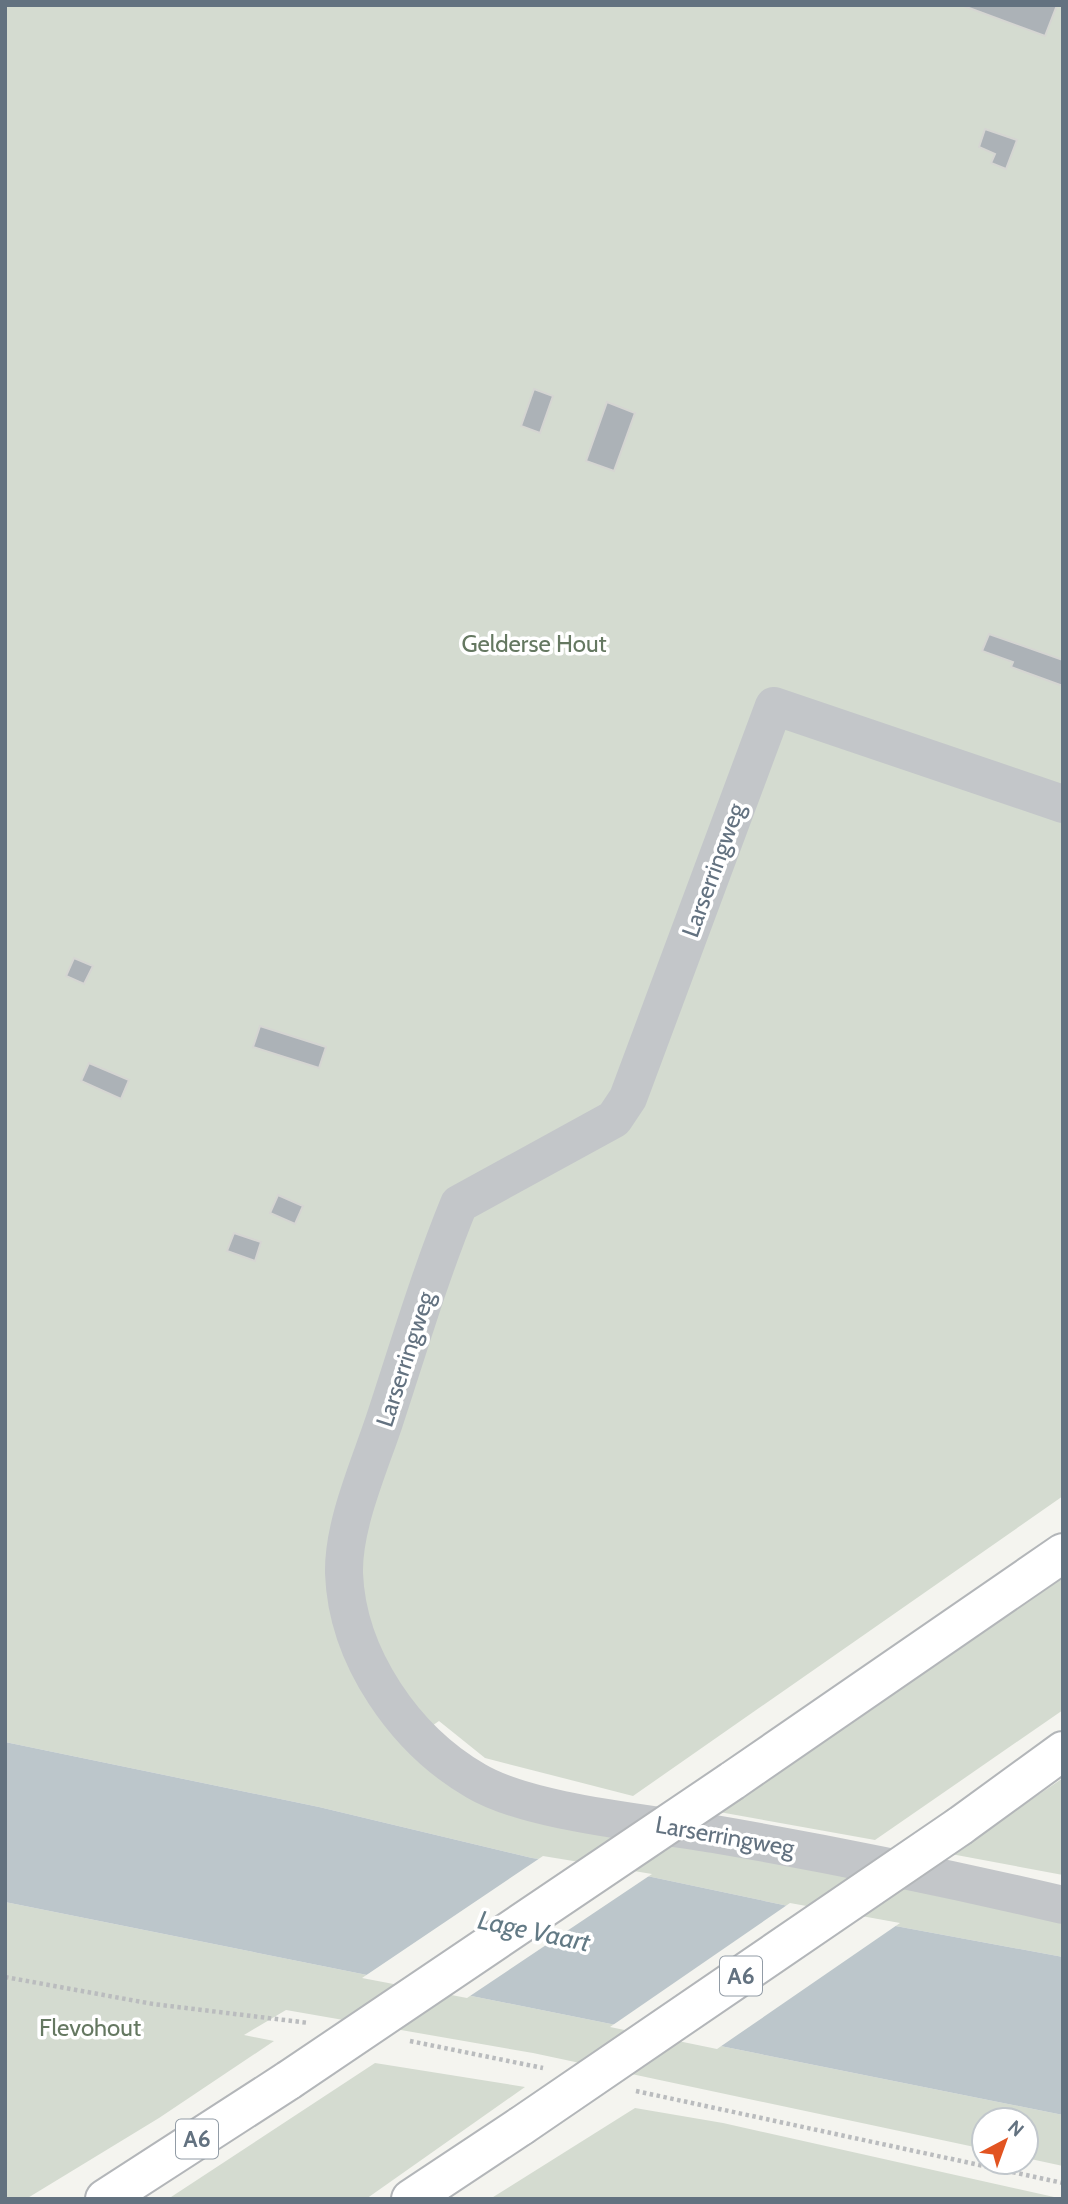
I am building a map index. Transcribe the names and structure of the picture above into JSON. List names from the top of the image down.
{
  "streets": {
    "highway": ["A6"],
    "street": ["Larserringweg"]
  },
  "water": ["Lage Vaart"],
  "parks": ["Gelderse Hout", "Flevohout"],
  "north": "top right"
}
